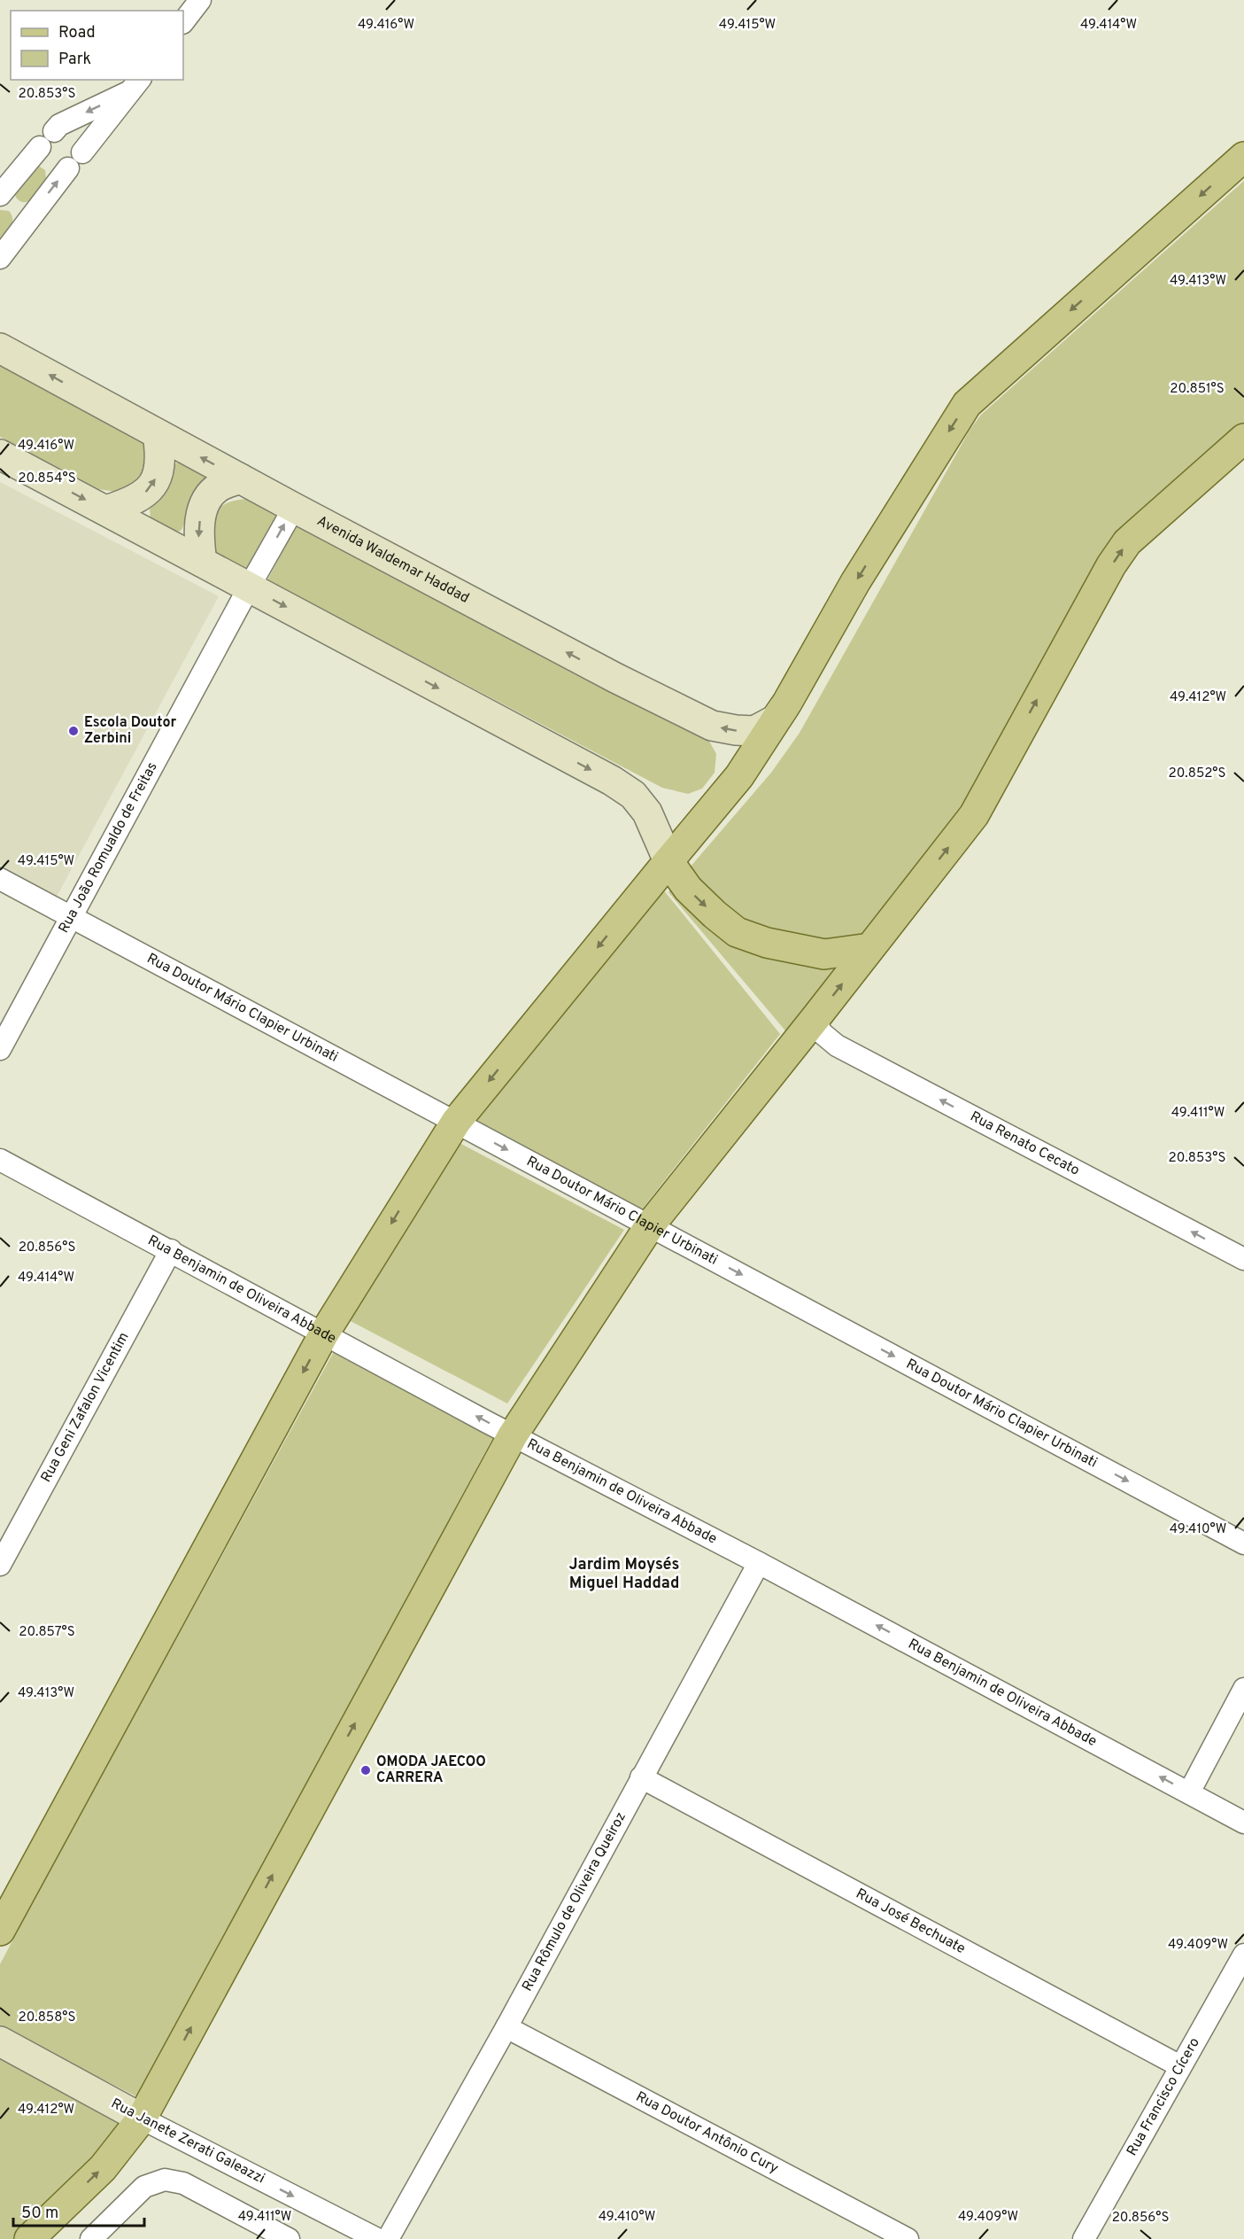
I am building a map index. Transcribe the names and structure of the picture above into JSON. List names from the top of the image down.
{
  "streets": {
    "main road": ["Avenida Waldemar Haddad", "Rua Janete Zerati Galeazzi"],
    "street": [
      "Rua João Romualdo de Freitas",
      "Rua Doutor Mário Clapier Urbinati",
      "Rua Renato Cecato",
      "Rua Benjamin de Oliveira Abbade",
      "Rua Geni Zafalon Vicentim",
      "Rua Rômulo de Oliveira Queiroz",
      "Rua José Bechuate",
      "Rua Francisco Cícero",
      "Rua Doutor Antônio Cury"
    ]
  },
  "crossings": [
    ["Avenida Waldemar Haddad", "Rua João Romualdo de Freitas"],
    ["Rua João Romualdo de Freitas", "Rua Doutor Mário Clapier Urbinati"],
    ["Rua Benjamin de Oliveira Abbade", "Rua Geni Zafalon Vicentim"],
    ["Rua Benjamin de Oliveira Abbade", "Rua Rômulo de Oliveira Queiroz"],
    ["Rua Rômulo de Oliveira Queiroz", "Rua José Bechuate"],
    ["Rua Rômulo de Oliveira Queiroz", "Rua Doutor Antônio Cury"],
    ["Rua José Bechuate", "Rua Francisco Cícero"]
  ],
  "one_way": [
    "Rua Doutor Mário Clapier Urbinati",
    "Rua Renato Cecato",
    "Rua Benjamin de Oliveira Abbade",
    "Rua Janete Zerati Galeazzi"
  ],
  "districts": ["Jardim Moysés Miguel Haddad"],
  "places": ["Escola Doutor Zerbini", "OMODA JAECOO CARRERA"],
  "legend": ["Road", "Park"],
  "scale_bar": "50 m",
  "coordinates": [
    "49.416°W",
    "49.415°W",
    "49.414°W",
    "20.853°S",
    "49.413°W",
    "20.851°S",
    "20.854°S",
    "49.412°W",
    "20.852°S",
    "49.411°W",
    "20.856°S",
    "49.410°W",
    "20.857°S",
    "49.409°W",
    "20.858°S"
  ]
}
